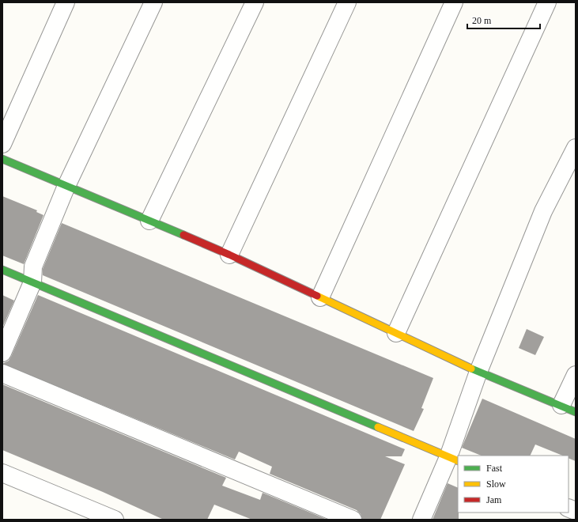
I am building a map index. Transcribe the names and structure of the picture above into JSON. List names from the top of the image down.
{
  "legend": ["Fast", "Slow", "Jam"],
  "scale_bar": "20 m"
}
